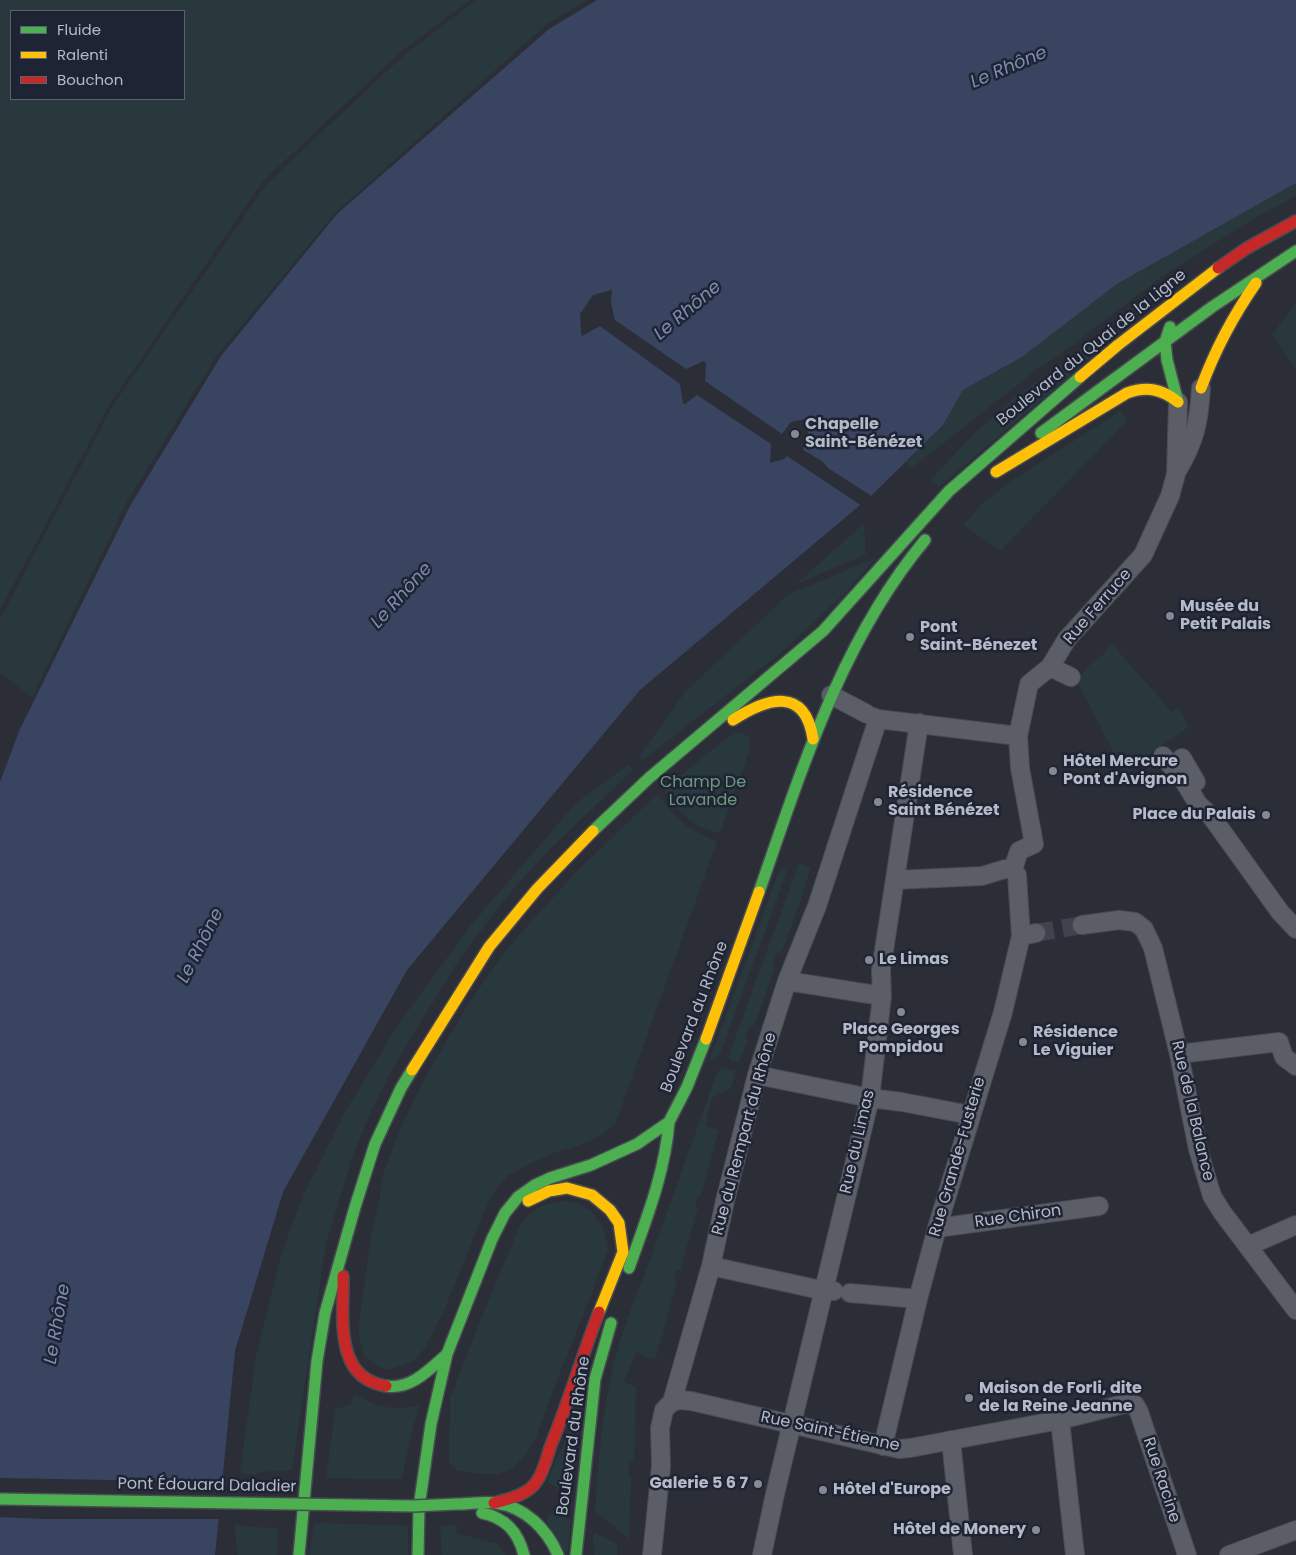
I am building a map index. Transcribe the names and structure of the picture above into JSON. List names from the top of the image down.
{
  "streets": {
    "main road": ["Boulevard du Quai de la Ligne", "Boulevard du Rhône", "Pont Édouard Daladier"],
    "street": [
      "Rue Ferruce",
      "Rue de la Balance",
      "Rue du Rempart du Rhône",
      "Rue du Limas",
      "Rue Grande-Fusterie",
      "Rue Chiron",
      "Rue Saint-Étienne",
      "Rue Racine"
    ]
  },
  "crossings": [
    ["Rue Ferruce", "Rue Grande-Fusterie"],
    ["Rue du Rempart du Rhône", "Rue Saint-Étienne"],
    ["Rue du Limas", "Rue Saint-Étienne"],
    ["Rue Grande-Fusterie", "Rue Chiron"],
    ["Rue Grande-Fusterie", "Rue Saint-Étienne"],
    ["Rue Saint-Étienne", "Rue Racine"]
  ],
  "water": ["Le Rhône"],
  "parks": ["Champ De Lavande"],
  "places": [
    "Chapelle Saint-Bénézet",
    "Musée du Petit Palais",
    "Pont Saint-Bénezet",
    "Hôtel Mercure Pont d'Avignon",
    "Résidence Saint Bénézet",
    "Place du Palais",
    "Le Limas",
    "Place Georges Pompidou",
    "Résidence Le Viguier",
    "Maison de Forli, dite de la Reine Jeanne",
    "Galerie 5 6 7",
    "Hôtel d'Europe",
    "Hôtel de Monery"
  ],
  "legend": ["Fluide", "Ralenti", "Bouchon"]
}
